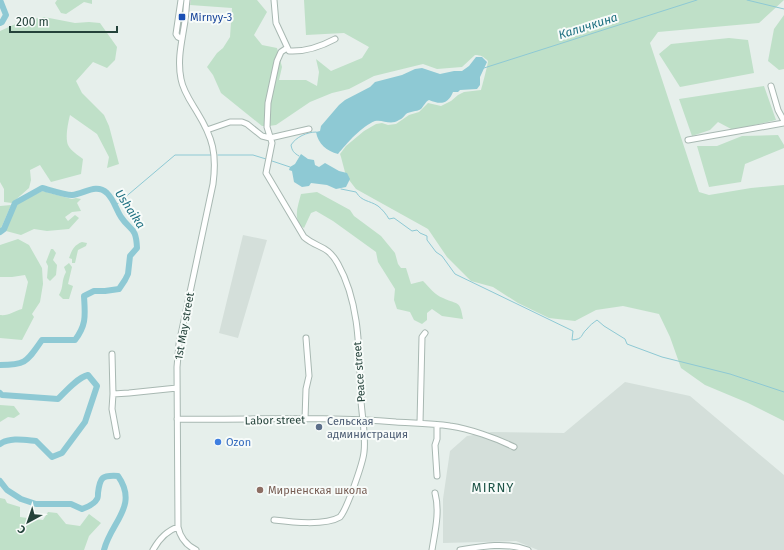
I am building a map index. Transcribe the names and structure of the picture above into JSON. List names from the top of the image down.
{
  "streets": {
    "street": ["1st May street", "Peace street", "Labor street"]
  },
  "crossings": [
    ["1st May street", "Labor street"],
    ["Peace street", "Labor street"]
  ],
  "districts": ["MIRNY"],
  "water": ["Каличкина", "Ushaika"],
  "places": {
    "transit": ["Mirnyy-3"],
    "other": ["Сельская администрация", "Ozon", "Мирненская школа"]
  },
  "scale_bar": "200 m",
  "north": "bottom left"
}
